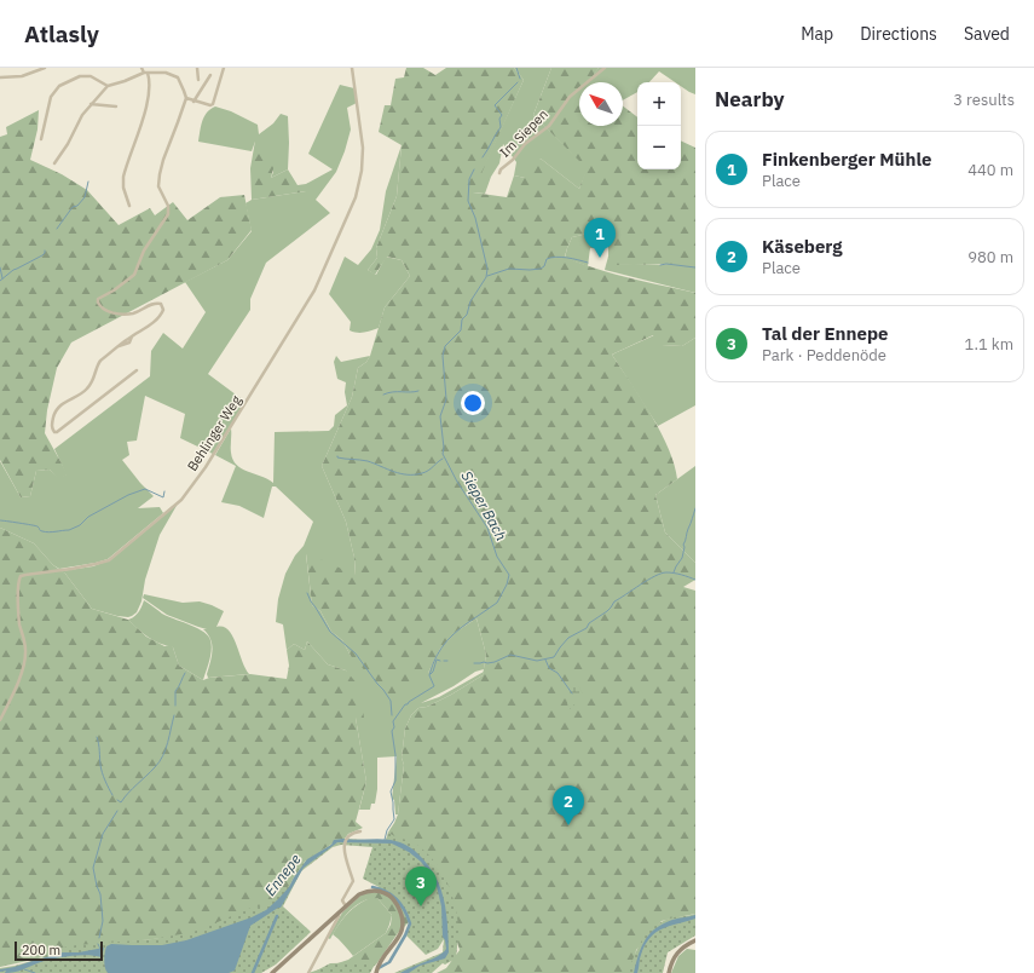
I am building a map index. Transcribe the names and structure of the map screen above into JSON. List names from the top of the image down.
{
  "streets": {
    "street": ["Im Siepen", "Behlinger Weg"]
  },
  "water": ["Sieper Bach", "Ennepe"],
  "scale_bar": "200 m",
  "north": "top left",
  "page": {
    "header": "Atlasly",
    "nav": ["Map", "Directions", "Saved"],
    "heading": ["Nearby", "3 results"],
    "map_buttons": ["+", "−"],
    "list": [
      {
        "mark": "1",
        "name": "Finkenberger Mühle",
        "note": "Place",
        "value": "440 m"
      },
      {
        "mark": "2",
        "name": "Käseberg",
        "note": "Place",
        "value": "980 m"
      },
      {
        "mark": "3",
        "name": "Tal der Ennepe",
        "note": "Park · Peddenöde",
        "value": "1.1 km"
      }
    ],
    "pins": ["1", "2", "3"],
    "scale": "200 m"
  }
}
